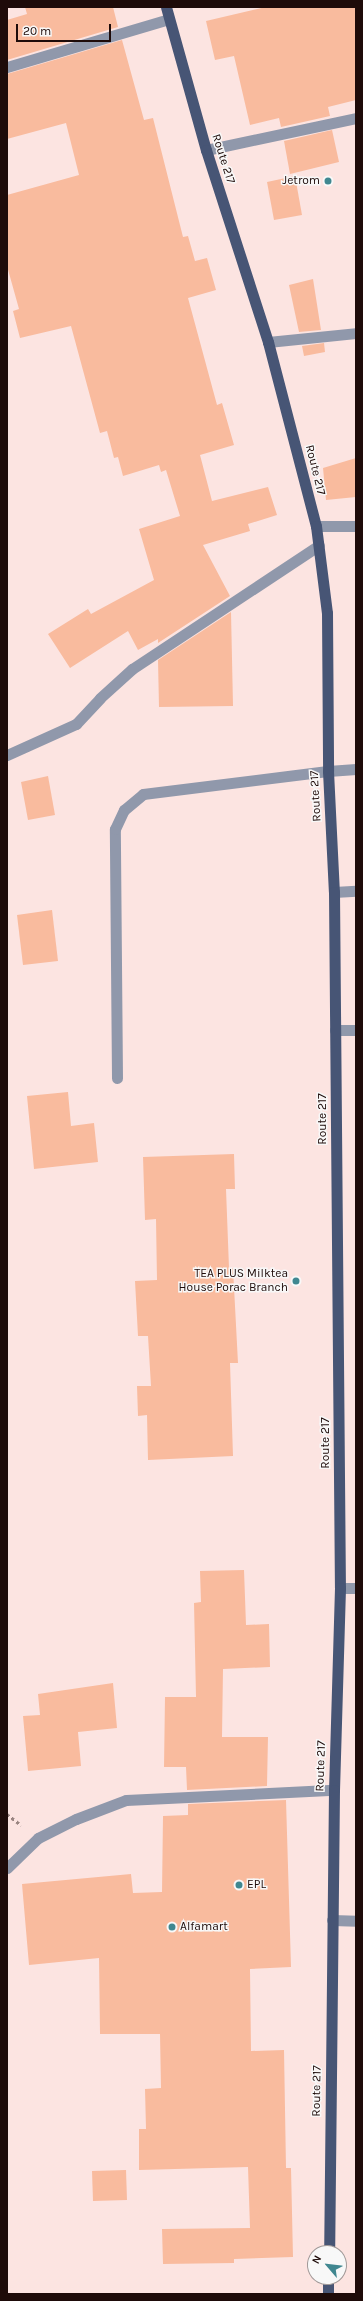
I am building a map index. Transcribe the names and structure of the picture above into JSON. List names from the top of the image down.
{
  "streets": {
    "main road": ["Route 217"]
  },
  "places": [
    "Jetrom",
    "TEA PLUS Milktea House Porac Branch",
    "EPL",
    "Alfamart"
  ],
  "scale_bar": "20 m",
  "north": "top left"
}
